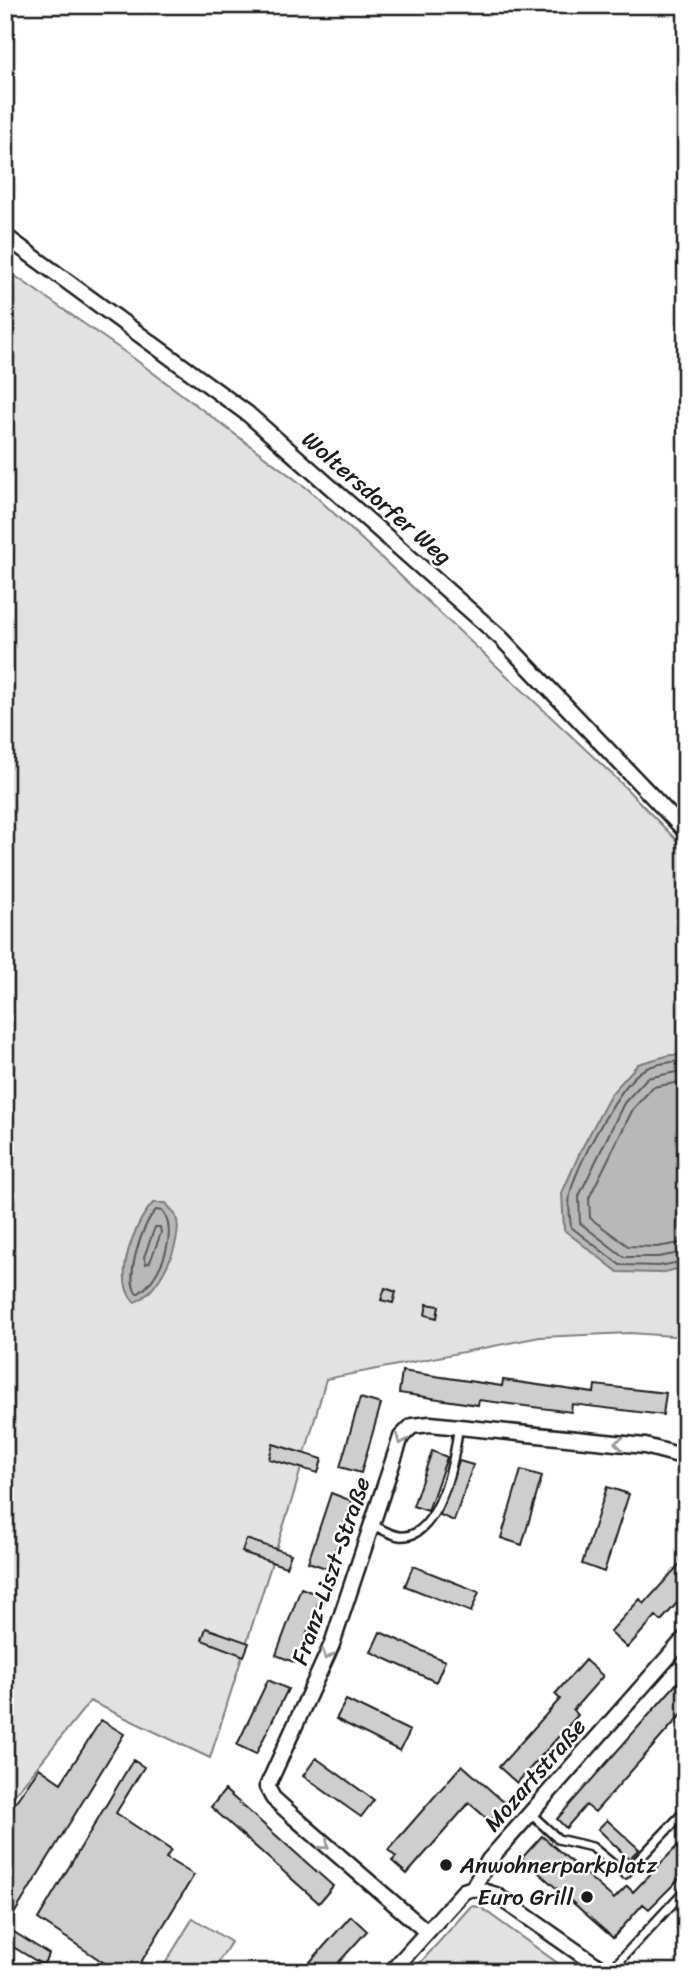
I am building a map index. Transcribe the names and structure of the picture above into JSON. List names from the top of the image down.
{
  "streets": {
    "street": ["Woltersdorfer Weg", "Franz-Liszt-Straße", "Mozartstraße"]
  },
  "crossings": [
    ["Franz-Liszt-Straße", "Mozartstraße"]
  ],
  "places": ["Anwohnerparkplatz", "Euro Grill"]
}
